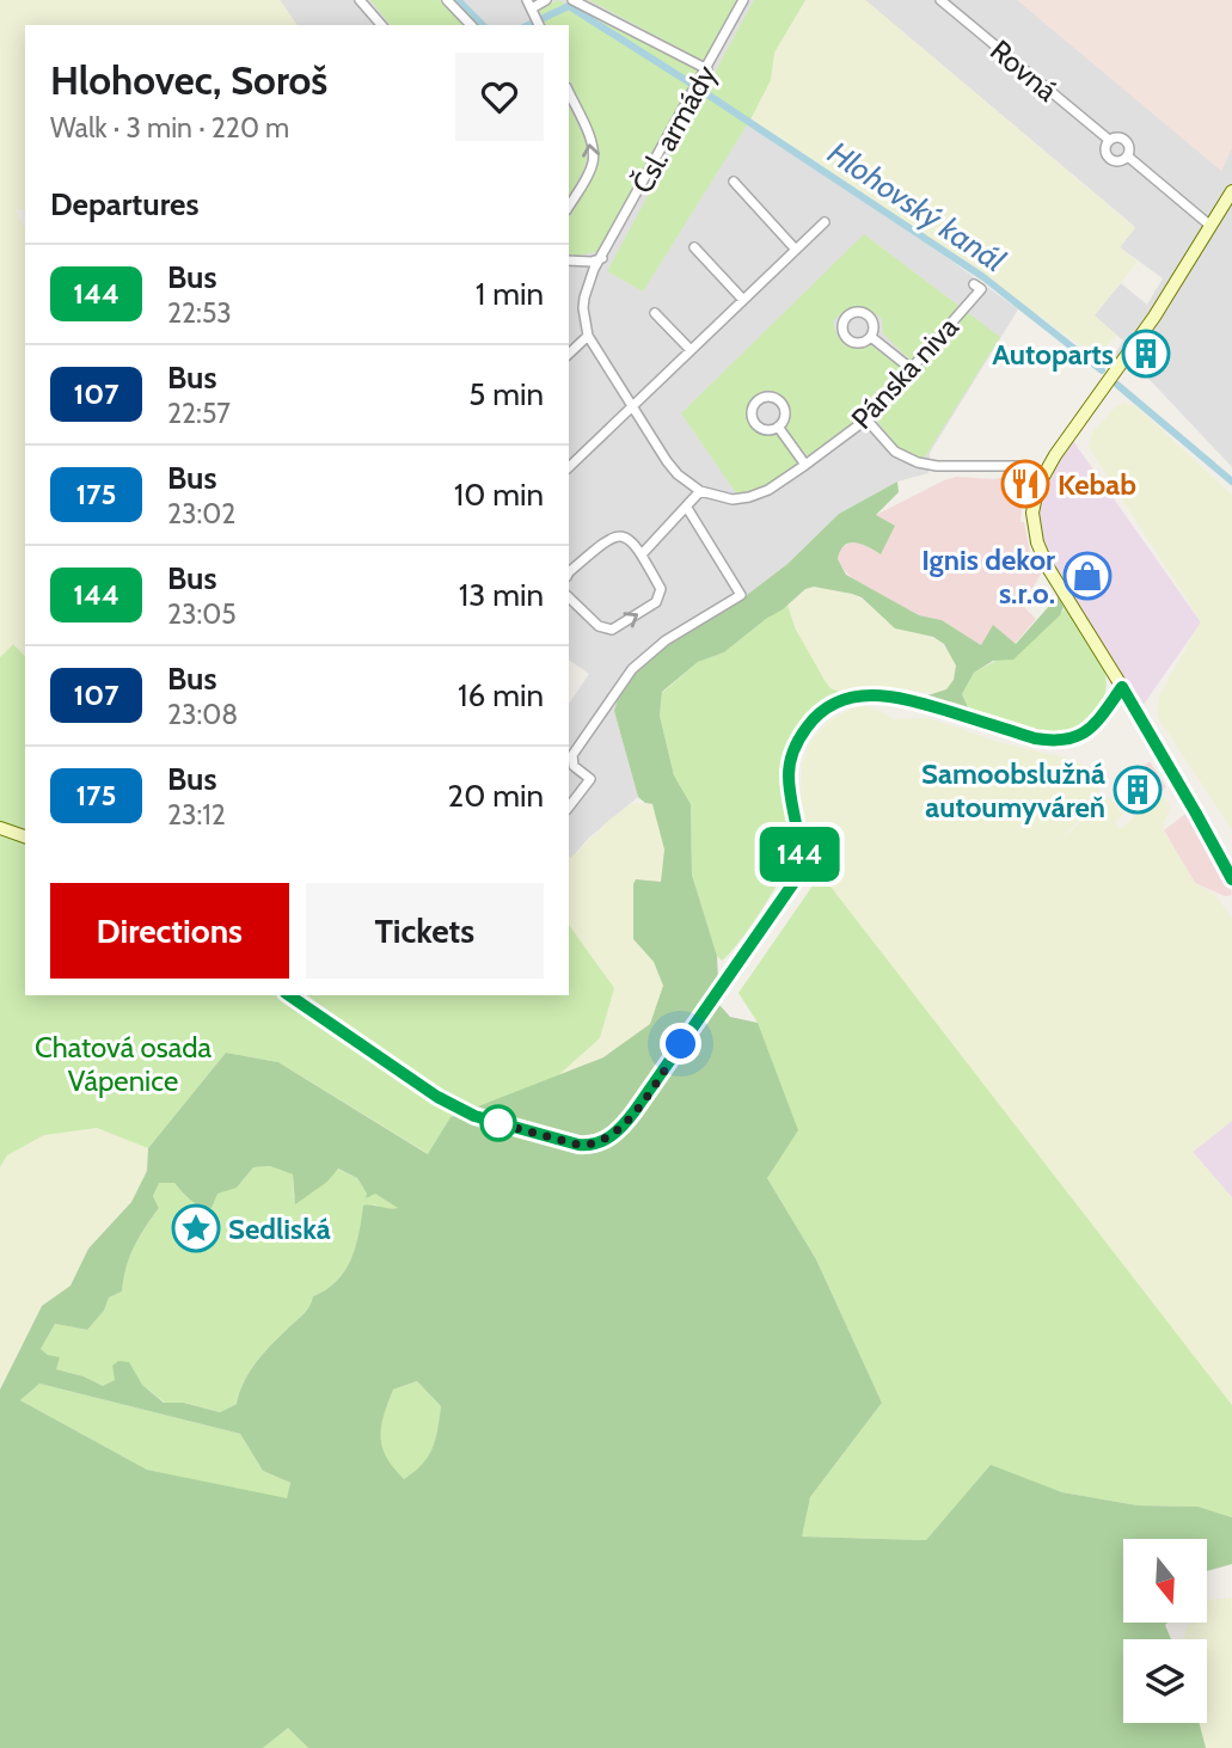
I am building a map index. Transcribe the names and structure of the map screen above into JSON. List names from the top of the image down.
{
  "streets": {
    "street": ["Rovná", "Čsl. armády", "Pánska niva"]
  },
  "water": ["Hlohovský kanál"],
  "parks": ["Chatová osada Vápenice"],
  "places": {
    "building": ["Autoparts", "Samoobslužná autoumyváreň"],
    "restaurant": ["Kebab"],
    "shop": ["Ignis dekor s.r.o."],
    "place": ["Sedliská"]
  },
  "lines": ["bus line 144"],
  "north": "bottom",
  "page": {
    "on_map": "144",
    "heading": [
      ["Hlohovec, Soroš", "Walk · 3 min · 220 m"],
      "Departures"
    ],
    "list": [
      {
        "mark": "144",
        "name": "Bus",
        "note": "22:53",
        "value": "1 min"
      },
      {
        "mark": "107",
        "name": "Bus",
        "note": "22:57",
        "value": "5 min"
      },
      {
        "mark": "175",
        "name": "Bus",
        "note": "23:02",
        "value": "10 min"
      },
      {
        "mark": "144",
        "name": "Bus",
        "note": "23:05",
        "value": "13 min"
      },
      {
        "mark": "107",
        "name": "Bus",
        "note": "23:08",
        "value": "16 min"
      },
      {
        "mark": "175",
        "name": "Bus",
        "note": "23:12",
        "value": "20 min"
      }
    ],
    "buttons": ["Directions", "Tickets"]
  }
}
